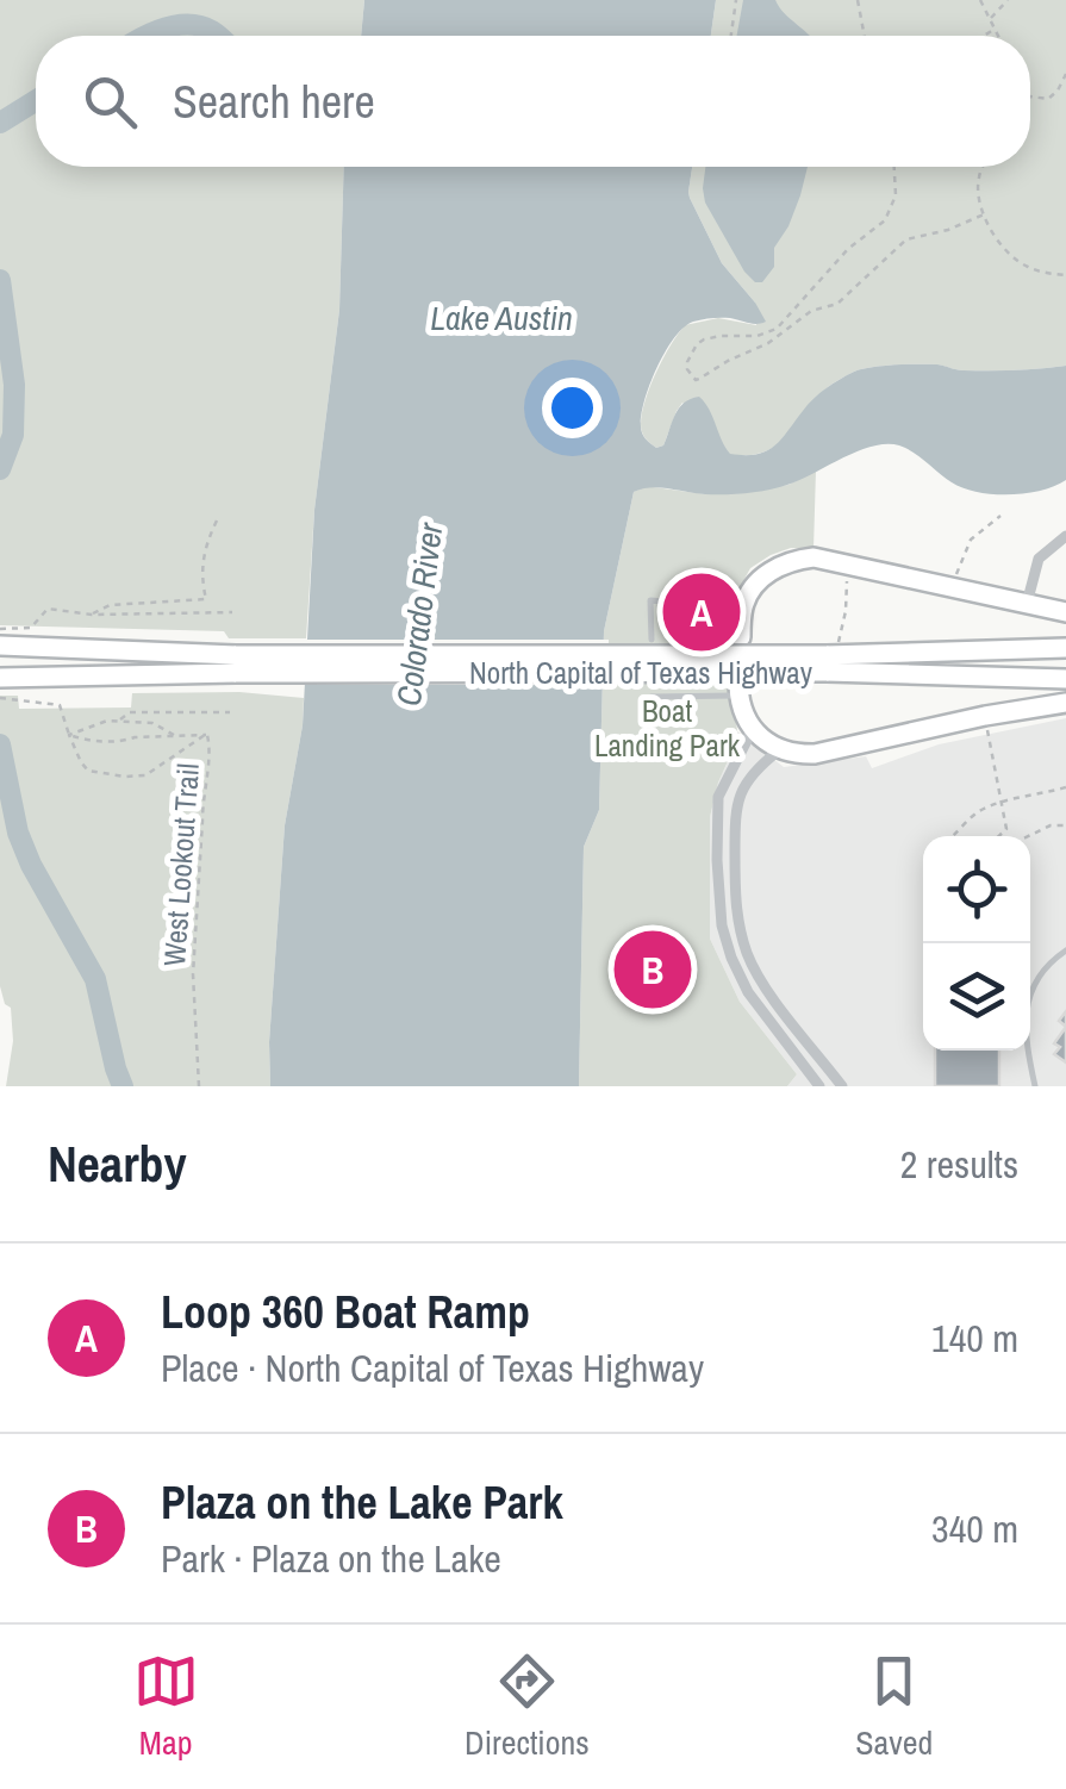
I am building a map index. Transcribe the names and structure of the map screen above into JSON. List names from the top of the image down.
{
  "streets": {
    "highway": ["North Capital of Texas Highway"],
    "path": ["West Lookout Trail"]
  },
  "water": ["Lake Austin", "Colorado River"],
  "parks": ["Boat Landing Park"],
  "page": {
    "search": "Search here",
    "pins": ["A", "B"],
    "heading": ["Nearby", "2 results"],
    "list": [
      {
        "mark": "A",
        "name": "Loop 360 Boat Ramp",
        "note": "Place · North Capital of Texas Highway",
        "value": "140 m"
      },
      {
        "mark": "B",
        "name": "Plaza on the Lake Park",
        "note": "Park · Plaza on the Lake",
        "value": "340 m"
      }
    ],
    "nav": ["Map", "Directions", "Saved"]
  }
}
